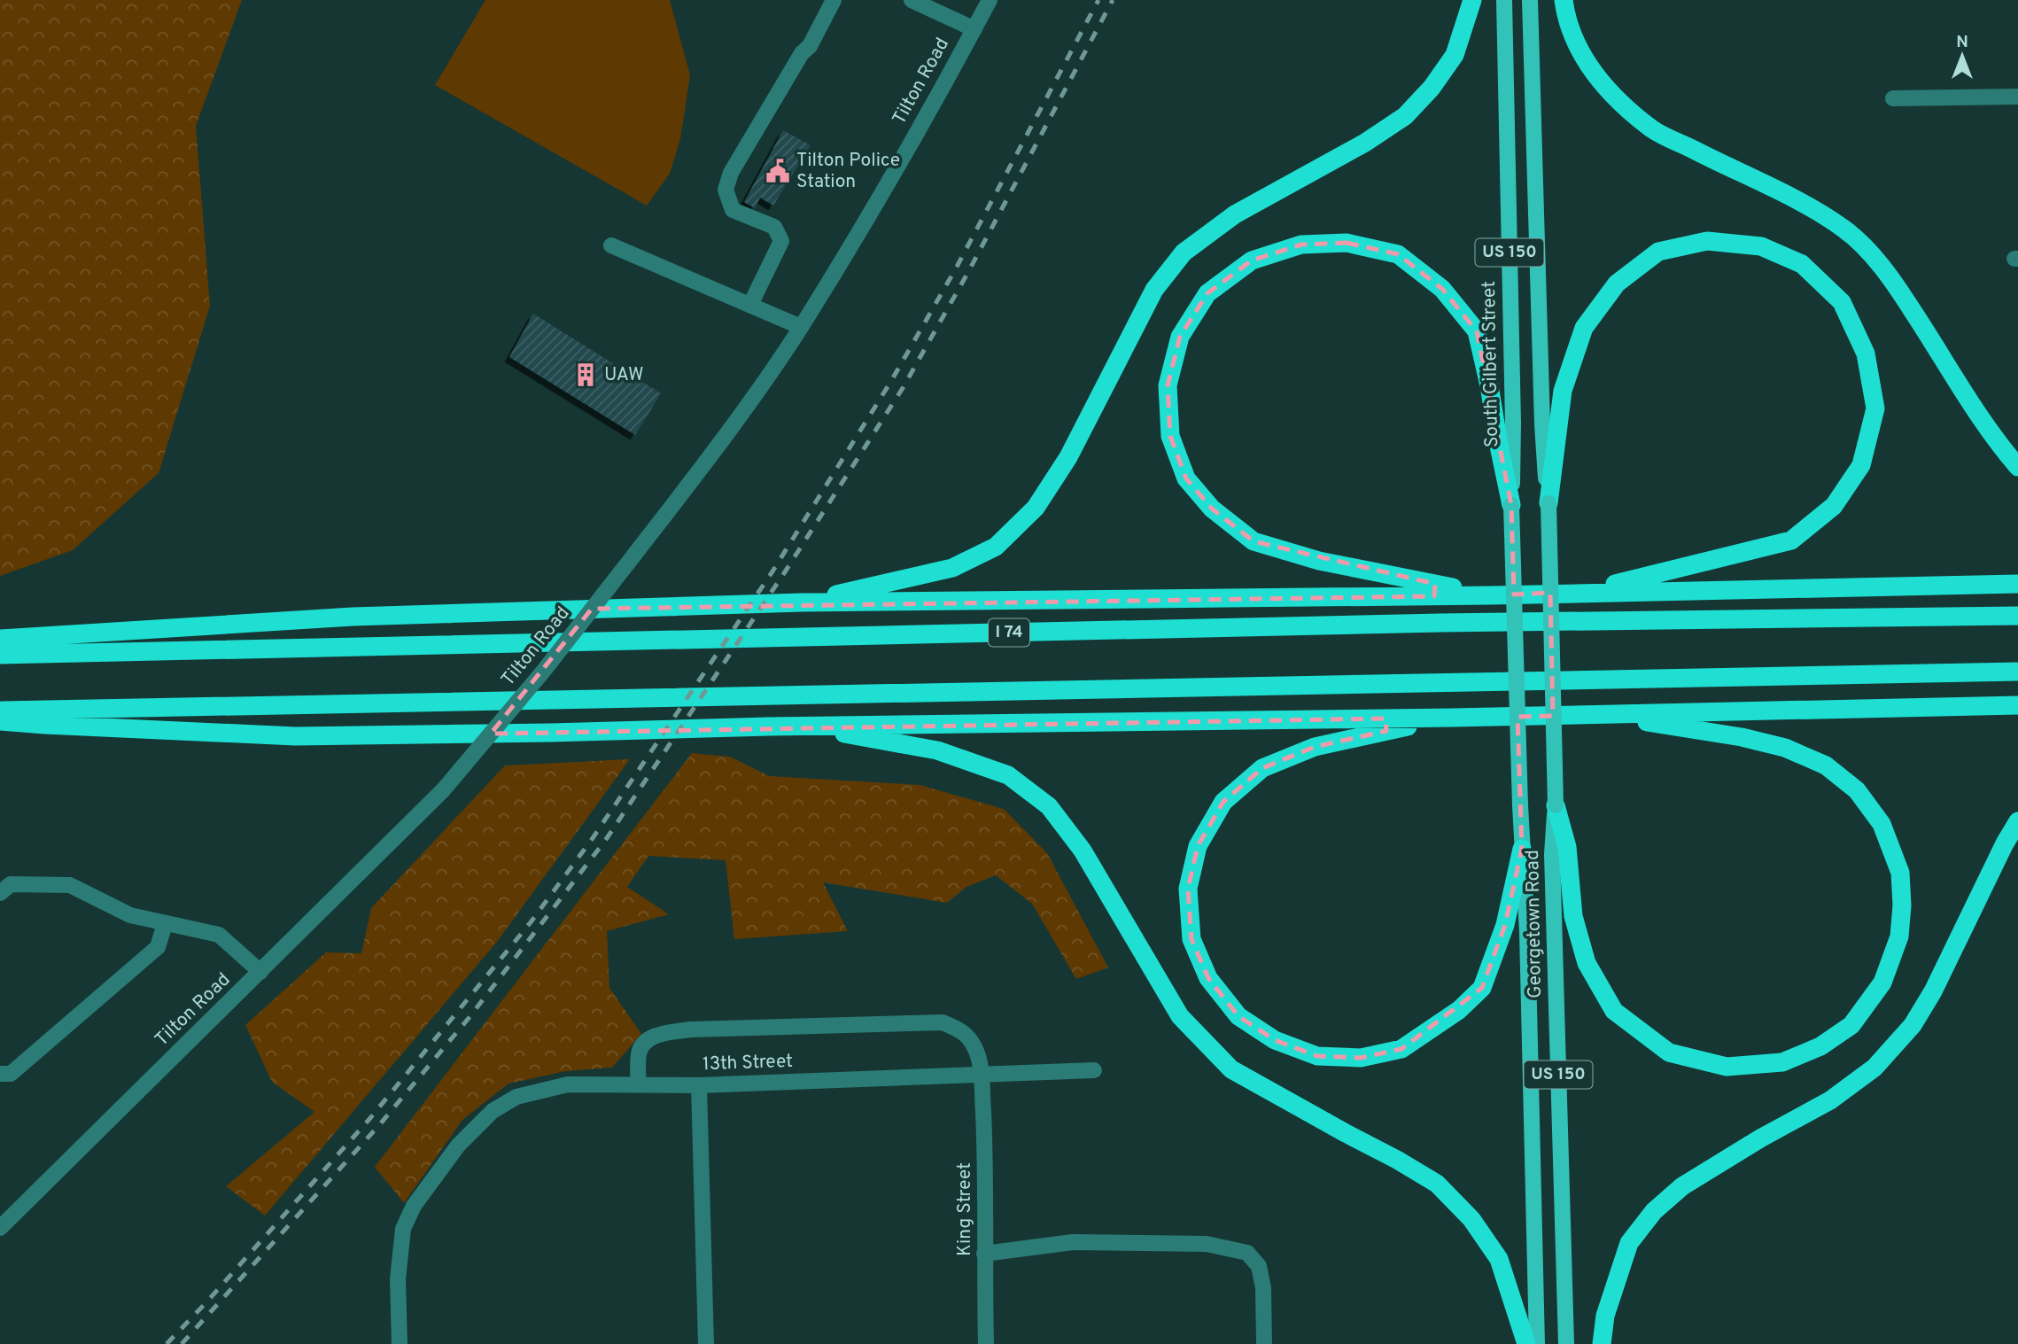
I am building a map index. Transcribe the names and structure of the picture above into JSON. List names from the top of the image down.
{
  "streets": {
    "highway": ["I 74"],
    "main road": ["US 150", "South Gilbert Street", "Georgetown Road"],
    "street": ["Tilton Road", "13th Street", "King Street"]
  },
  "crossings": [
    ["US 150", "Georgetown Road"],
    ["South Gilbert Street", "Georgetown Road"],
    ["13th Street", "King Street"]
  ],
  "places": {
    "public building": ["Tilton Police Station"],
    "building": ["UAW"]
  },
  "north": "top"
}
